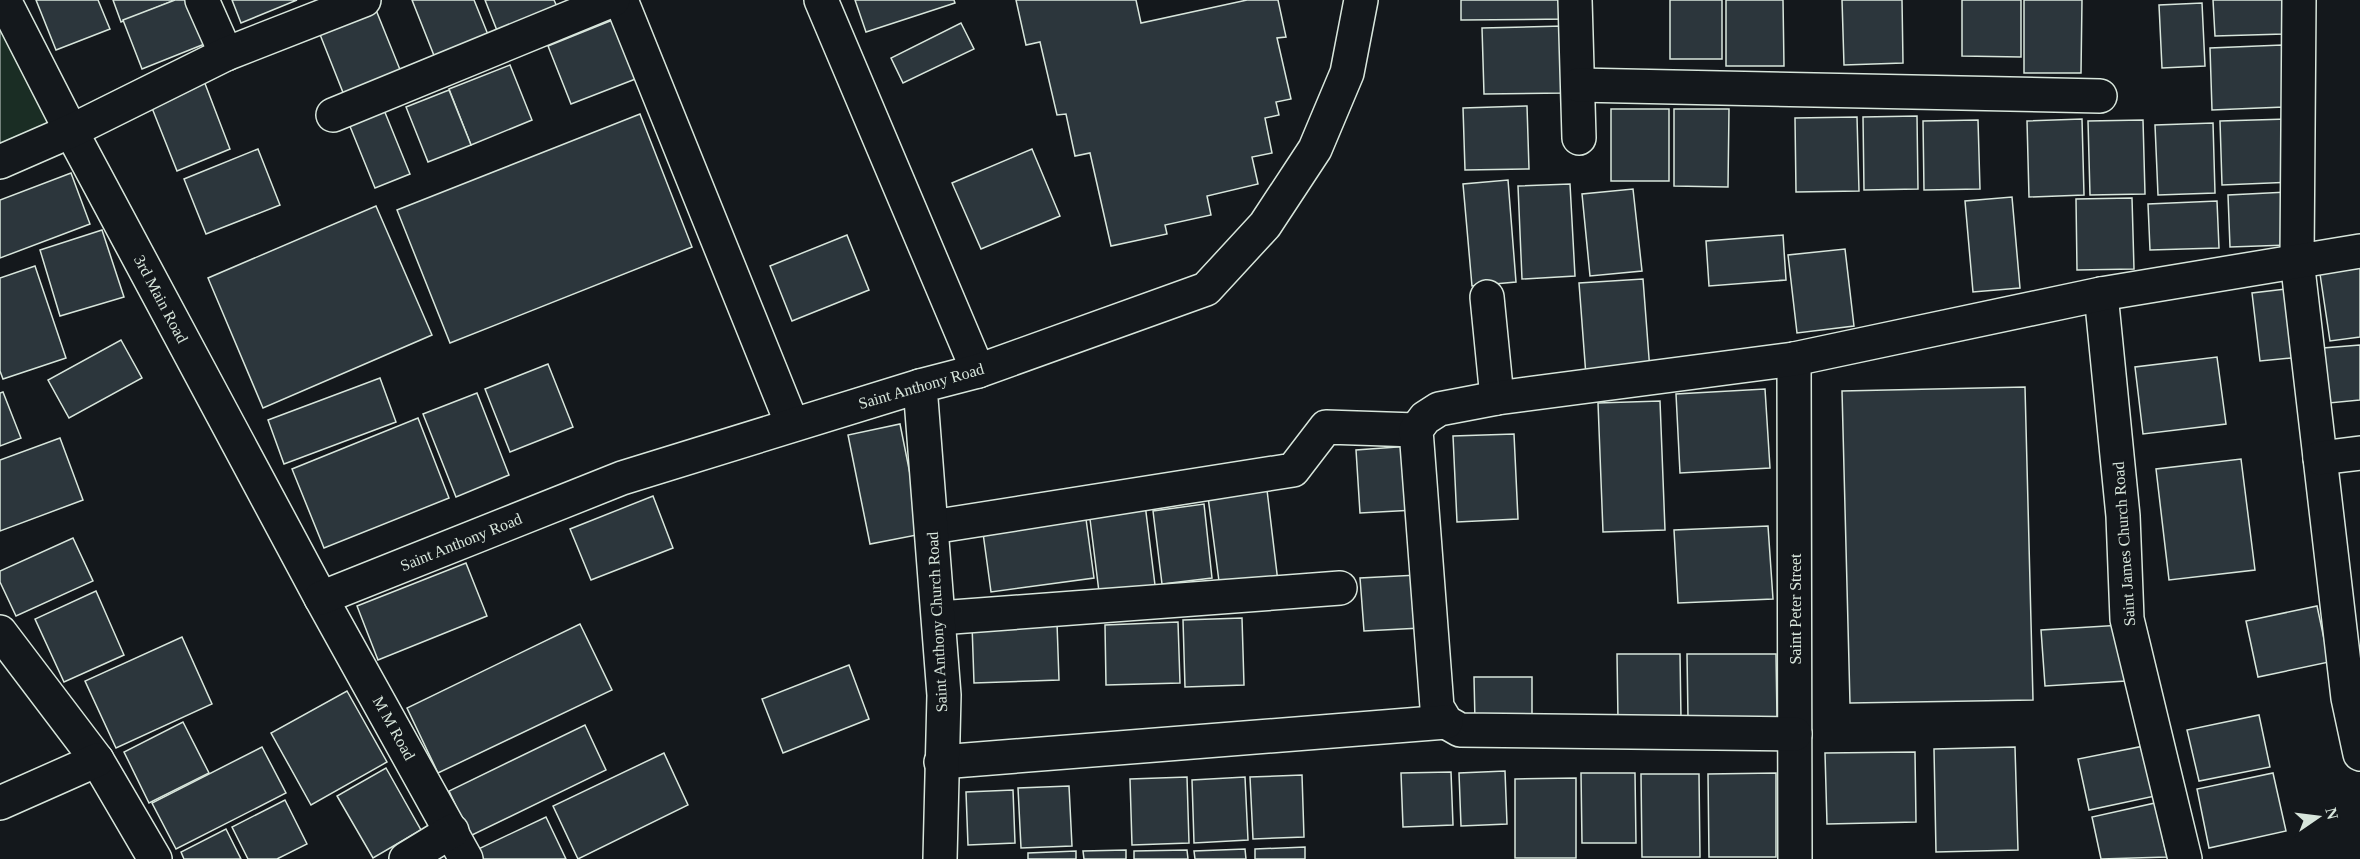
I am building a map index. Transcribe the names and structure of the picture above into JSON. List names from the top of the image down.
{
  "streets": {
    "street": [
      "3rd Main Road",
      "Saint Anthony Road",
      "Saint James Church Road",
      "Saint Peter Street",
      "Saint Anthony Church Road",
      "M M Road"
    ]
  },
  "crossings": [
    ["3rd Main Road", "Saint Anthony Road"],
    ["3rd Main Road", "M M Road"],
    ["Saint Anthony Road", "Saint Anthony Church Road"],
    ["Saint Anthony Road", "M M Road"]
  ],
  "north": "right"
}
